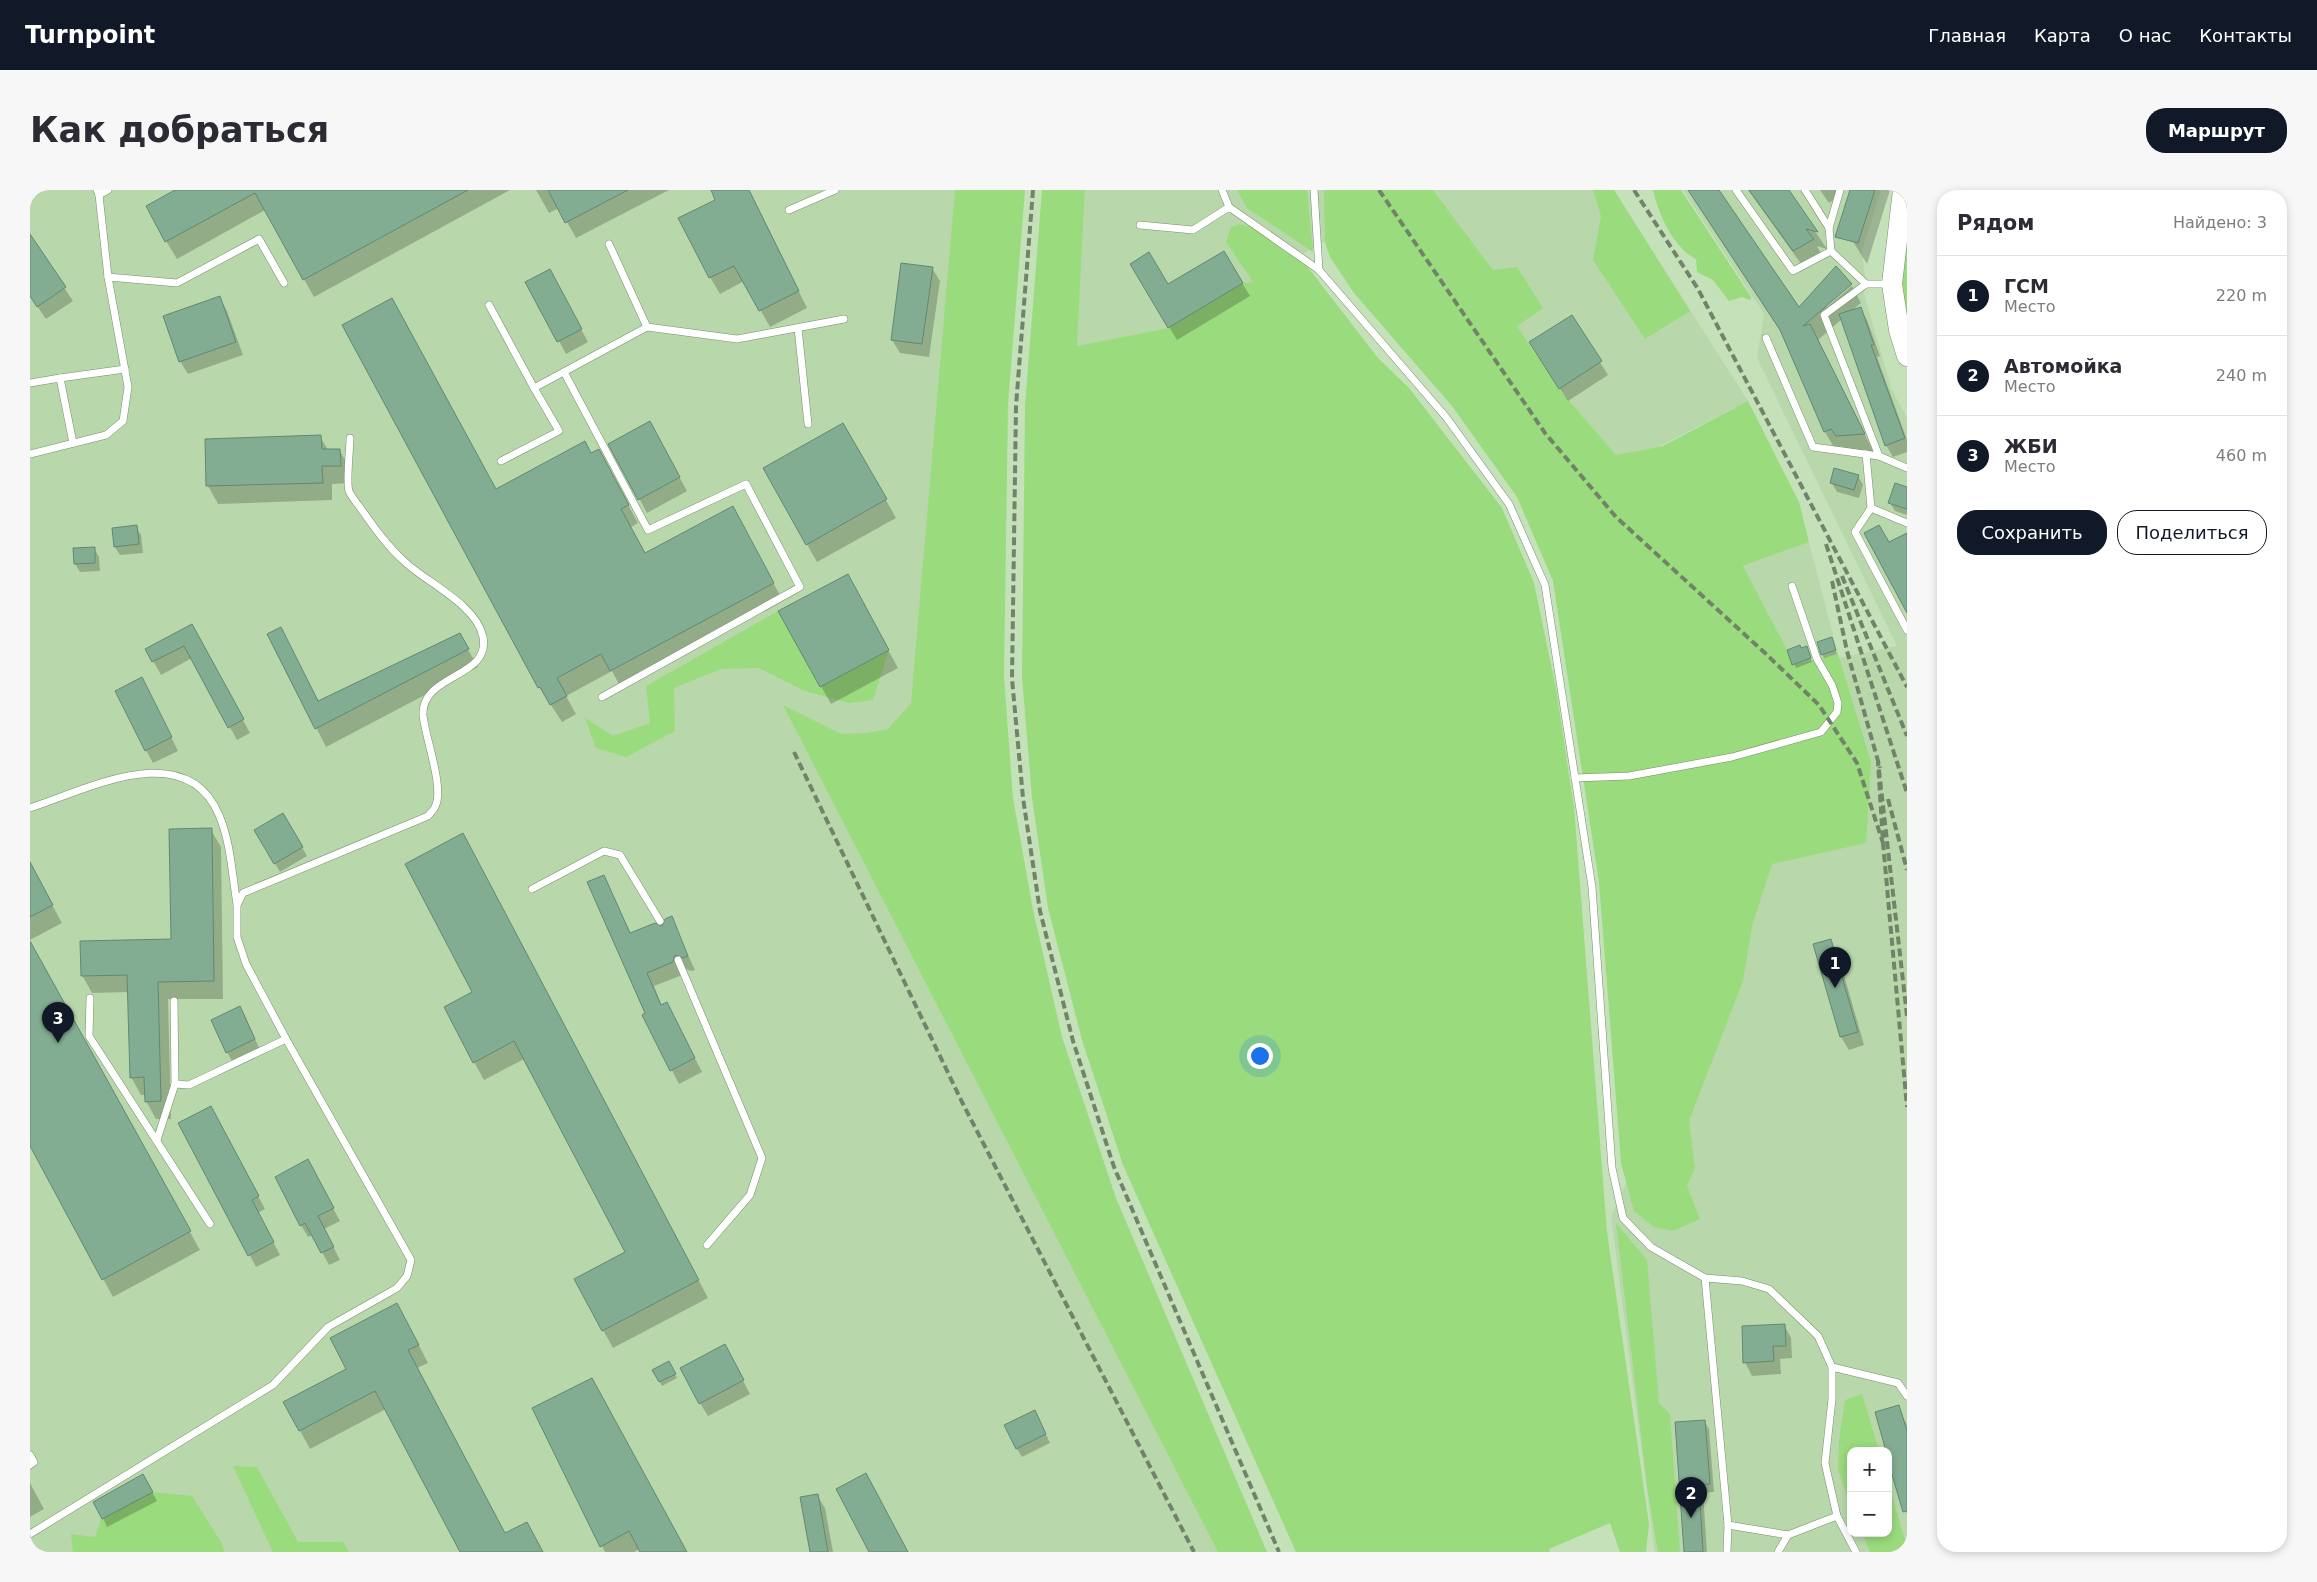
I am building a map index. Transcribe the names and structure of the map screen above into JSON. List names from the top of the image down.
{
  "page": {
    "header": "Turnpoint",
    "nav": [
      "Главная",
      "Карта",
      "О нас",
      "Контакты"
    ],
    "buttons": [
      "Маршрут",
      ["Сохранить", "Поделиться"]
    ],
    "title": "Как добраться",
    "heading": ["Рядом", "Найдено: 3"],
    "list": [
      {
        "mark": "1",
        "name": "ГСМ",
        "note": "Место",
        "value": "220 m"
      },
      {
        "mark": "2",
        "name": "Автомойка",
        "note": "Место",
        "value": "240 m"
      },
      {
        "mark": "3",
        "name": "ЖБИ",
        "note": "Место",
        "value": "460 m"
      }
    ],
    "pins": ["1", "3", "2"],
    "map_buttons": ["+", "−"]
  }
}
